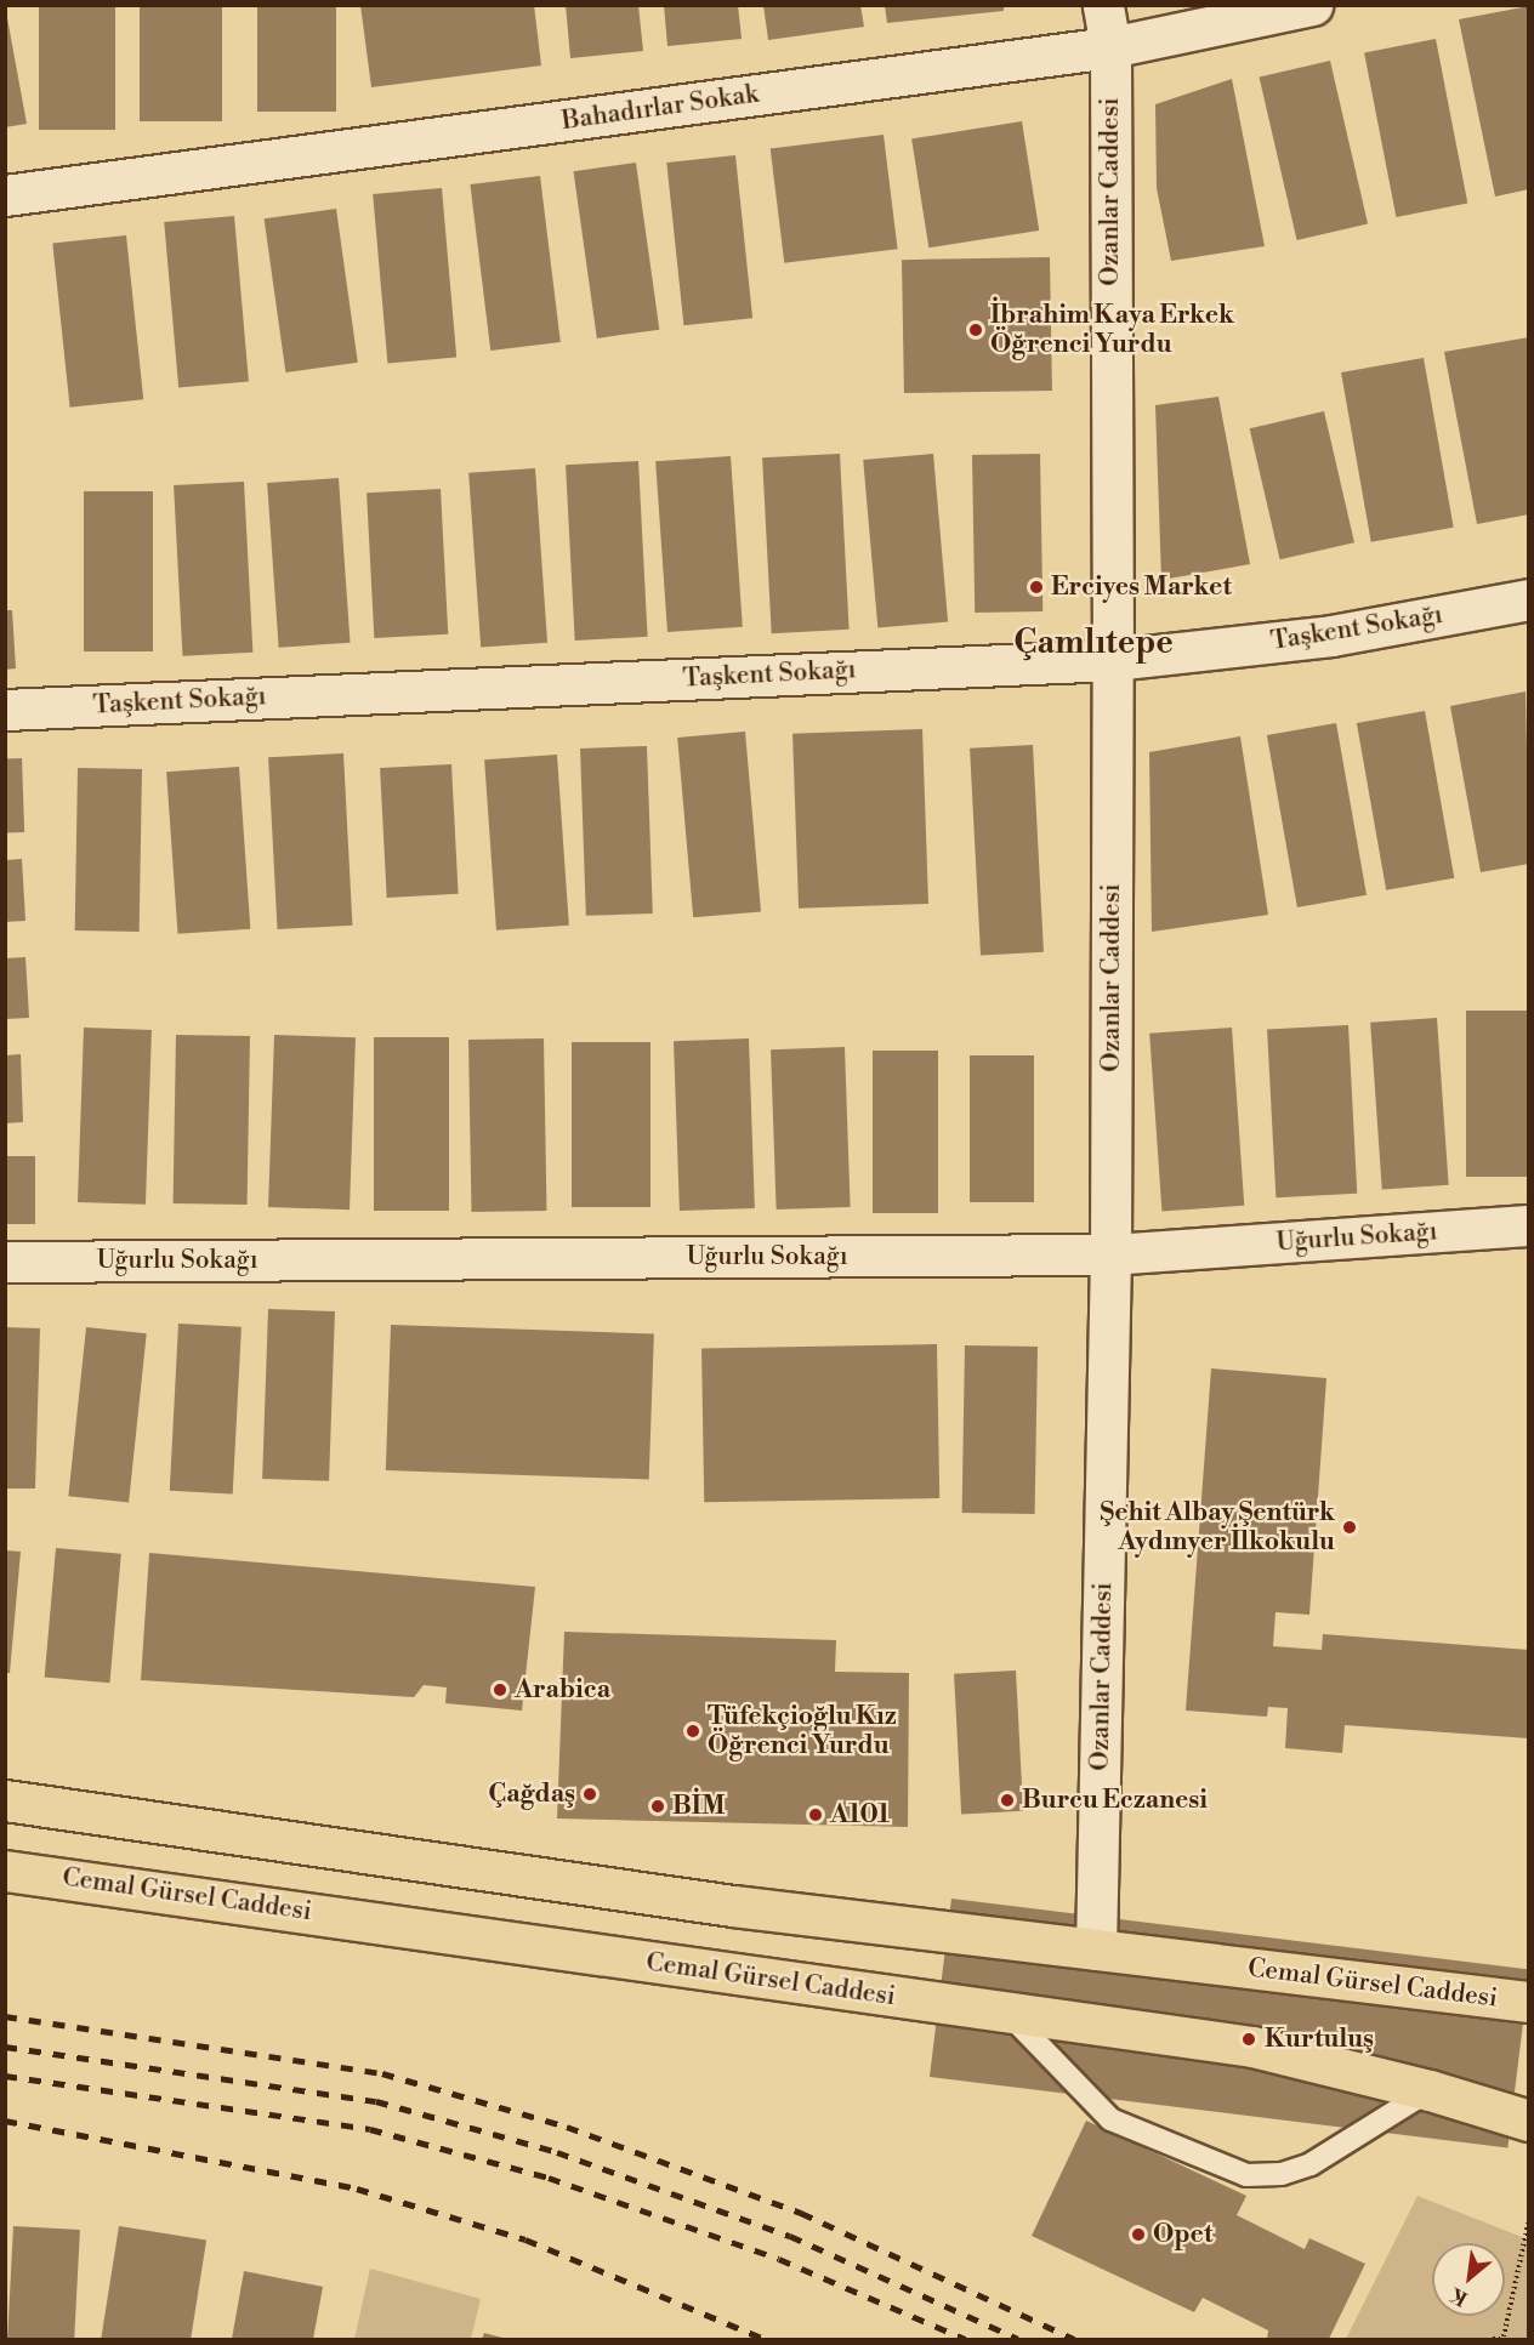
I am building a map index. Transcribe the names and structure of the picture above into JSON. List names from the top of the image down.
{
  "streets": {
    "main road": ["Cemal Gürsel Caddesi"],
    "street": [
      "Bahadırlar Sokak",
      "Ozanlar Caddesi",
      "Taşkent Sokağı",
      "Uğurlu Sokağı"
    ]
  },
  "crossings": [
    ["Bahadırlar Sokak", "Ozanlar Caddesi"],
    ["Ozanlar Caddesi", "Taşkent Sokağı"],
    ["Ozanlar Caddesi", "Uğurlu Sokağı"],
    ["Ozanlar Caddesi", "Cemal Gürsel Caddesi"]
  ],
  "districts": ["Çamlıtepe"],
  "places": [
    "İbrahim Kaya Erkek Öğrenci Yurdu",
    "Erciyes Market",
    "Şehit Albay Şentürk Aydınyer İlkokulu",
    "Arabica",
    "Tüfekçioğlu Kız Öğrenci Yurdu",
    "Çağdaş",
    "Burcu Eczanesi",
    "BİM",
    "A101",
    "Kurtuluş",
    "Opet"
  ],
  "north": "bottom left"
}
